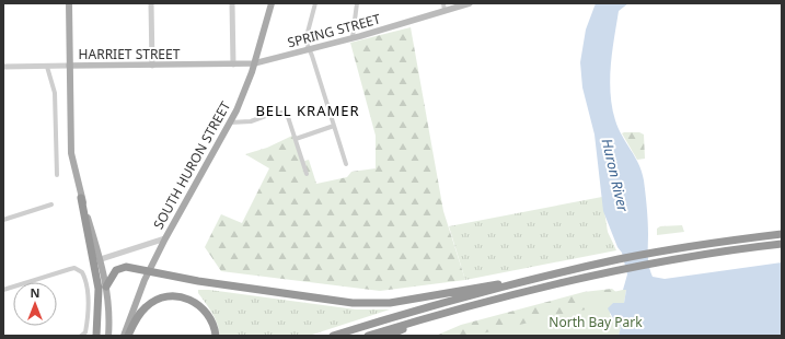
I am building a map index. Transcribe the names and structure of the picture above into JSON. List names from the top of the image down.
{
  "streets": {
    "main road": ["SPRING STREET", "HARRIET STREET", "SOUTH HURON STREET"]
  },
  "crossings": [
    ["SPRING STREET", "HARRIET STREET"],
    ["SPRING STREET", "SOUTH HURON STREET"],
    ["HARRIET STREET", "SOUTH HURON STREET"]
  ],
  "districts": ["BELL KRAMER"],
  "water": ["Huron River"],
  "parks": ["North Bay Park"],
  "north": "top"
}
